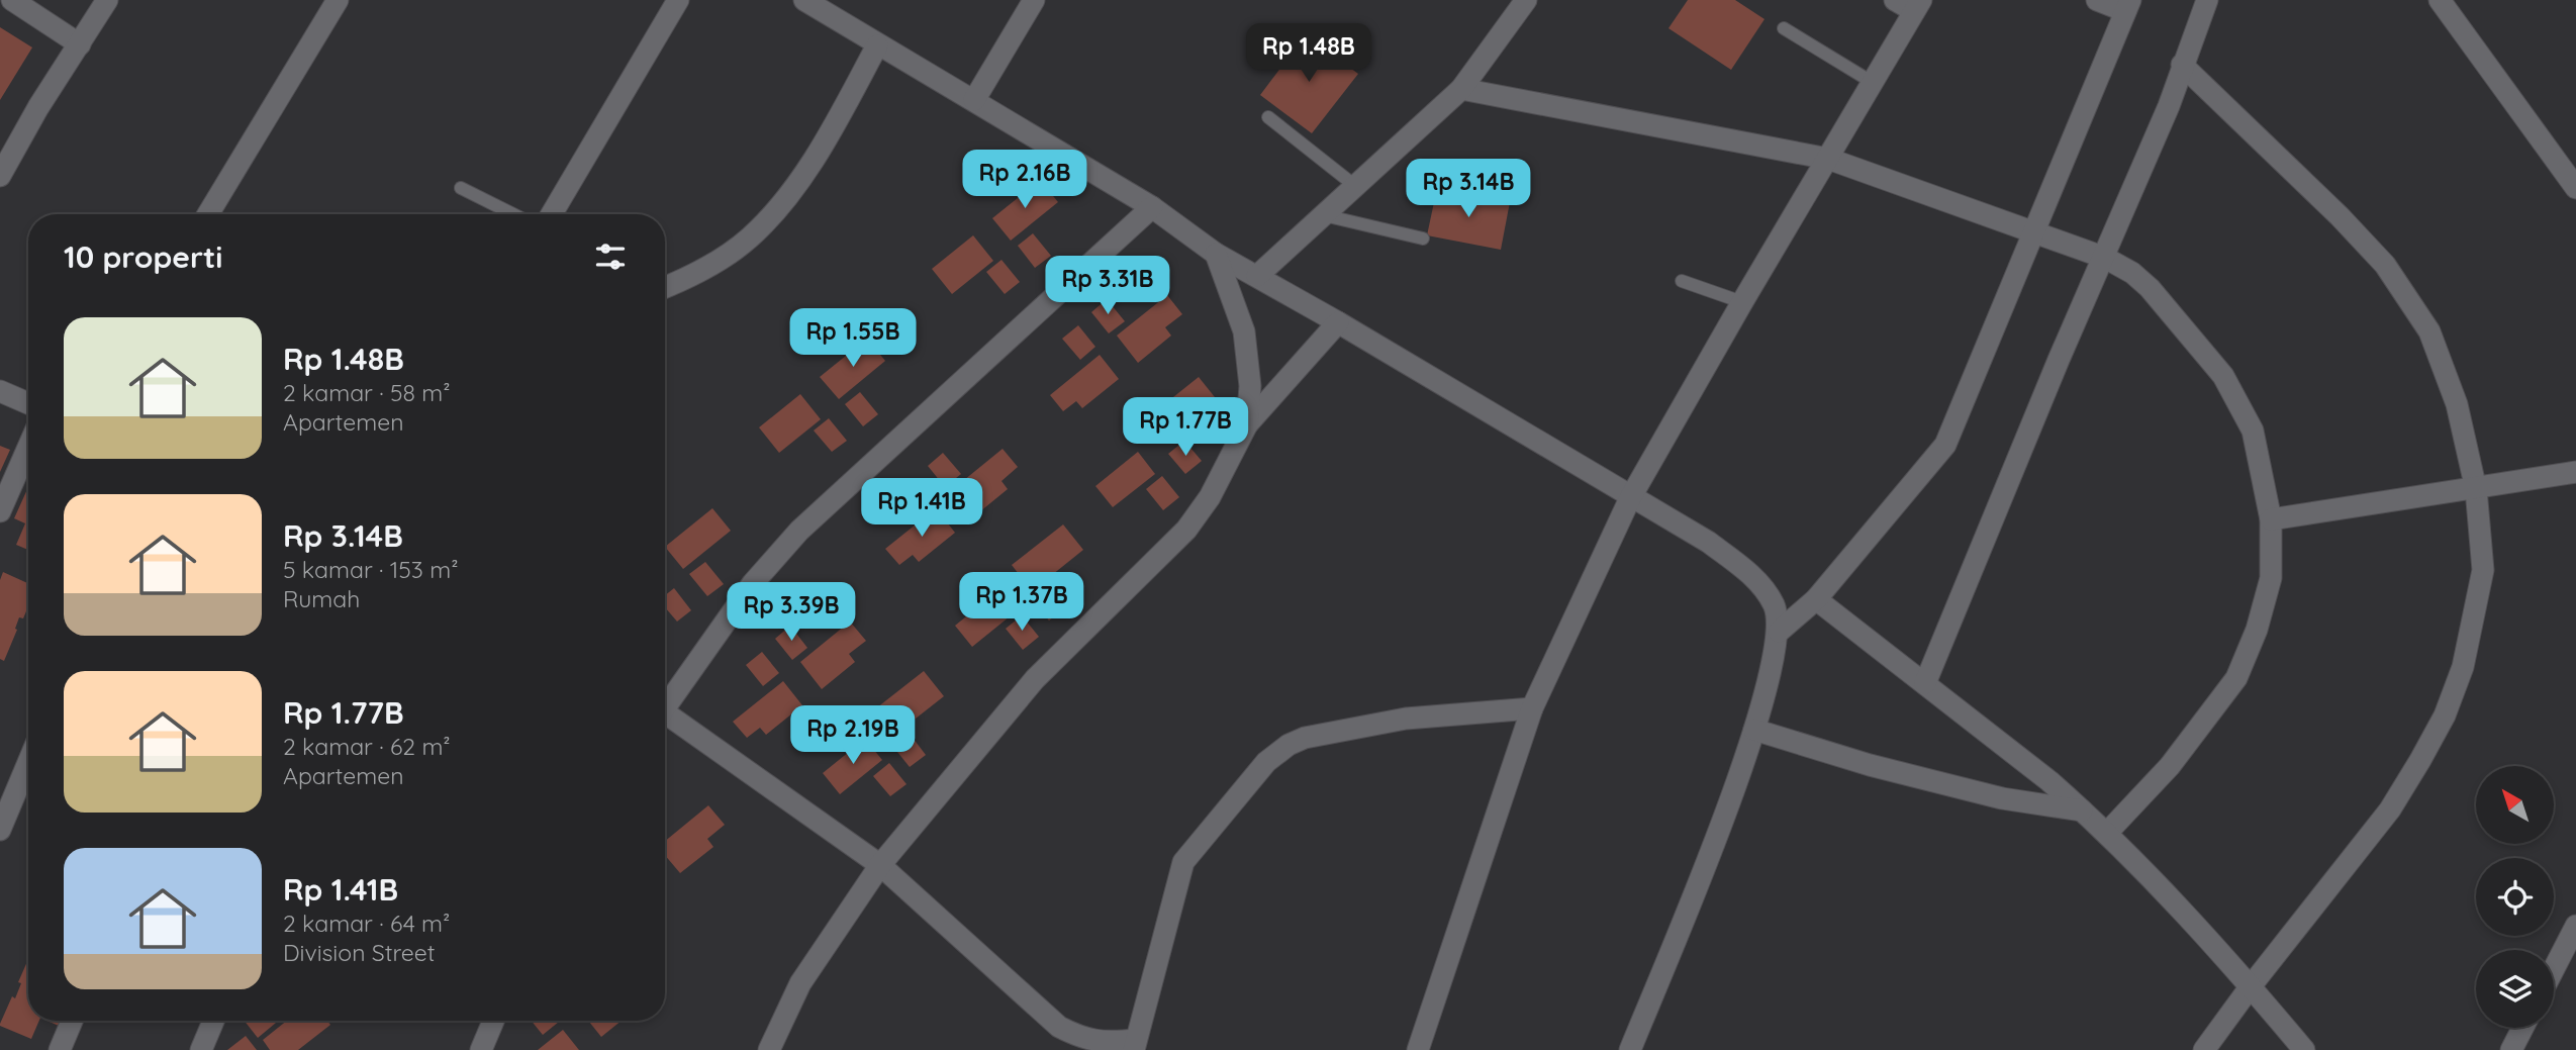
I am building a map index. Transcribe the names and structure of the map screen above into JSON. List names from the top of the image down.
{
  "north": "top left",
  "page": {
    "price": [
      "Rp 1.48B",
      "Rp 2.16B",
      "Rp 3.14B",
      "Rp 3.31B",
      "Rp 1.55B",
      "Rp 1.77B",
      "Rp 1.41B",
      "Rp 1.37B",
      "Rp 3.39B",
      "Rp 2.19B"
    ],
    "heading": "10 properti",
    "list": [
      {
        "name": "Rp 1.48B",
        "note": "2 kamar · 58 m² · Apartemen"
      },
      {
        "name": "Rp 3.14B",
        "note": "5 kamar · 153 m² · Rumah"
      },
      {
        "name": "Rp 1.77B",
        "note": "2 kamar · 62 m² · Apartemen"
      },
      {
        "name": "Rp 1.41B",
        "note": "2 kamar · 64 m² · Division Street"
      }
    ]
  }
}
